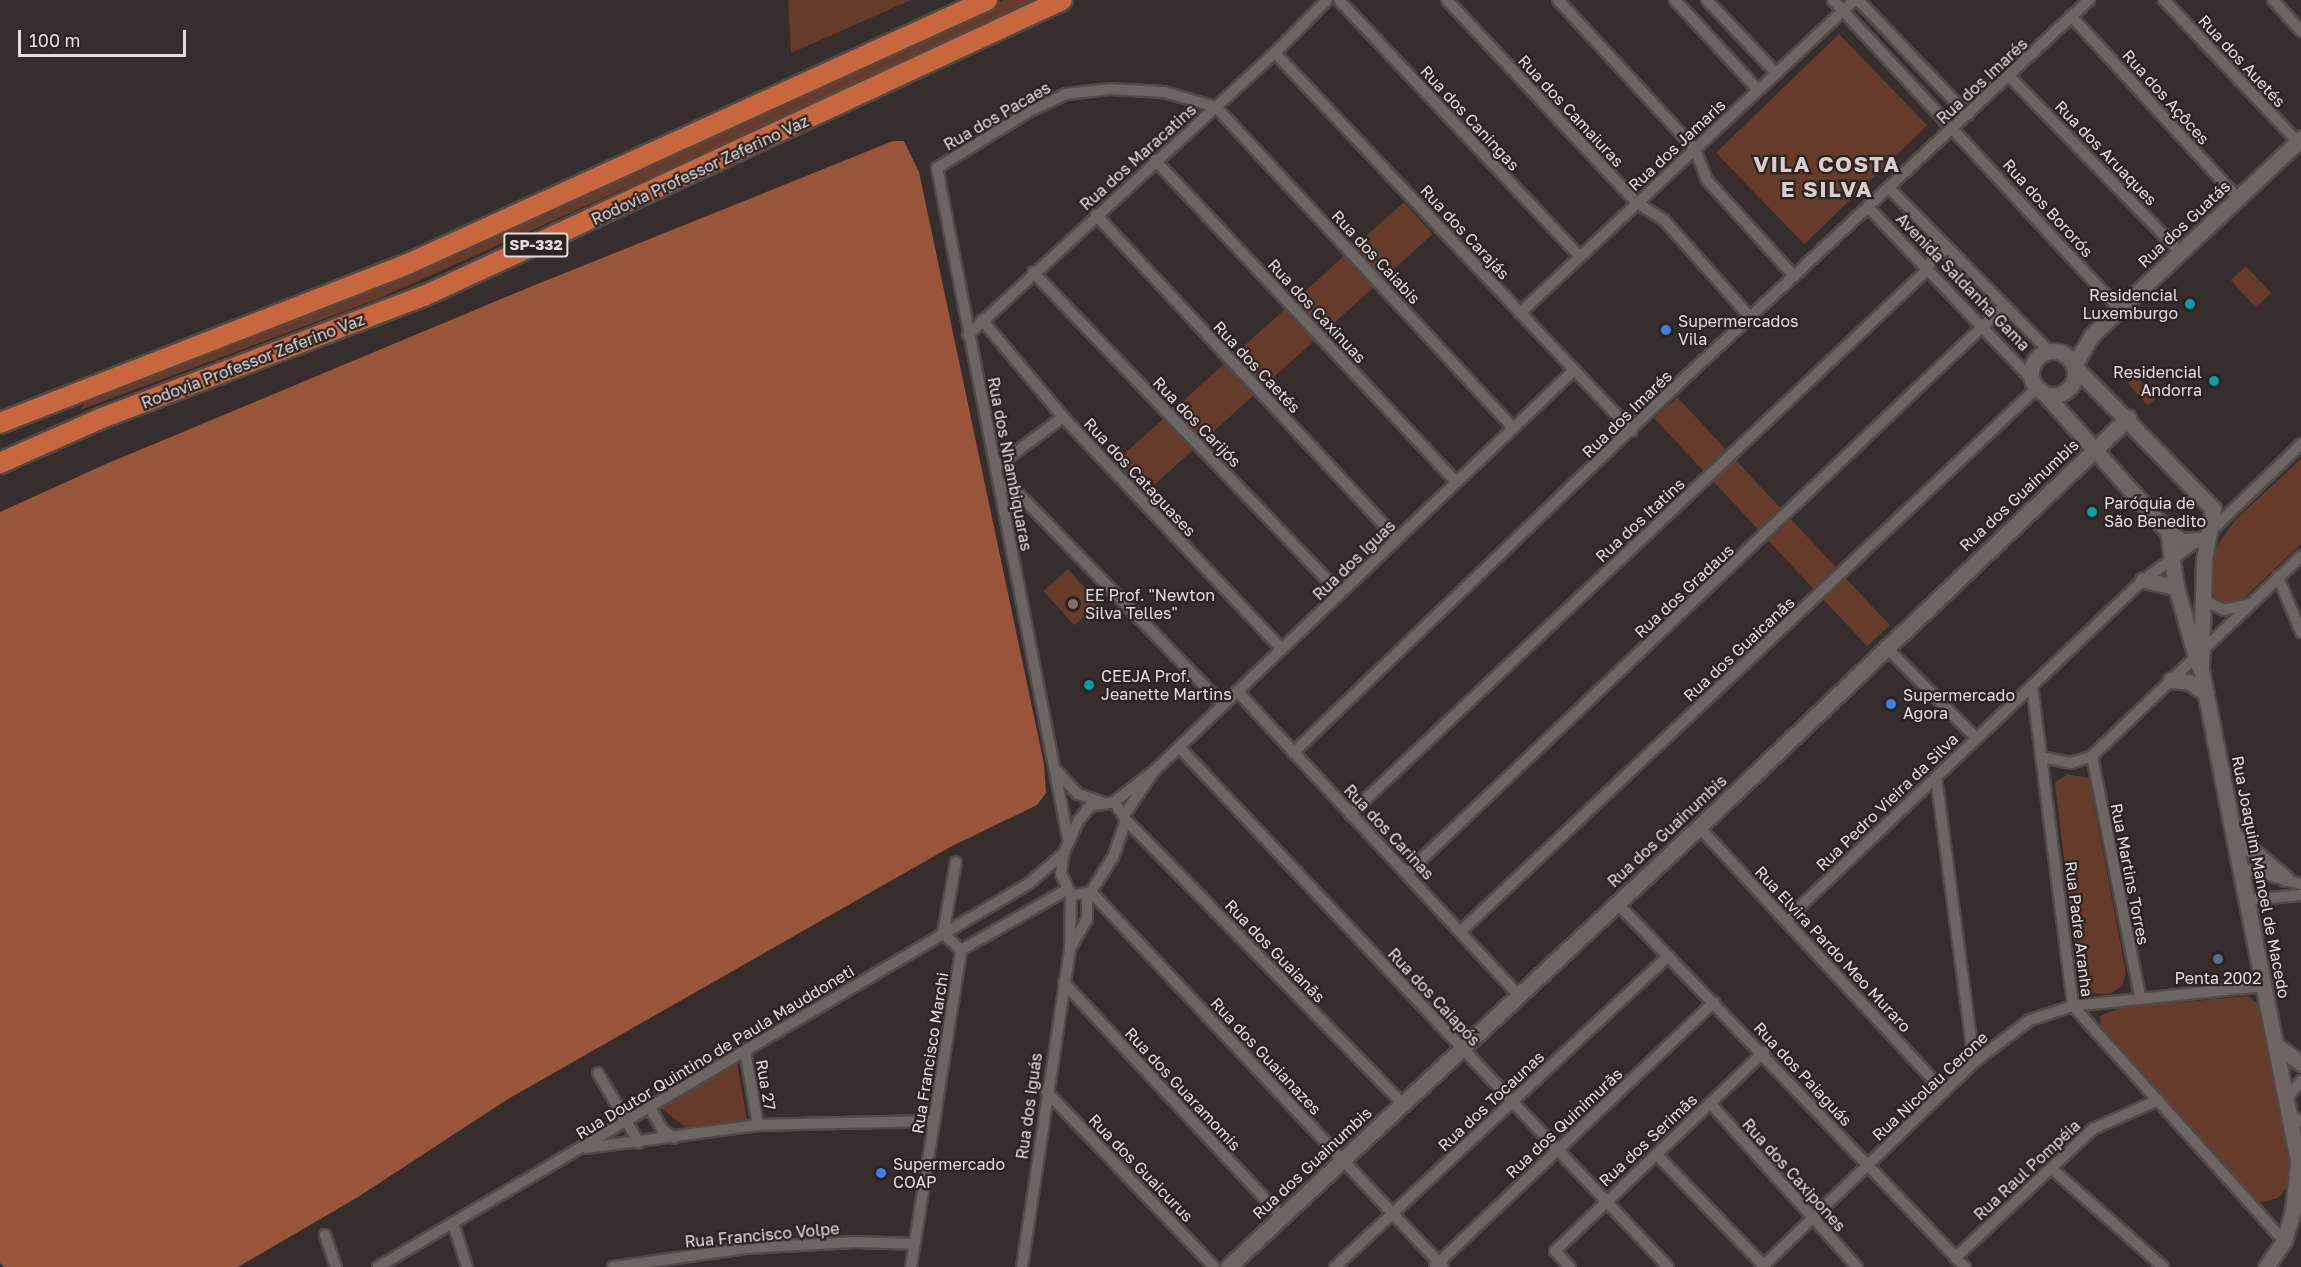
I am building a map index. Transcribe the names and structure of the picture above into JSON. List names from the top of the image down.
{
  "streets": {
    "highway": ["Rodovia Professor Zeferino Vaz", "SP-332"],
    "street": [
      "Rua dos Auetés",
      "Rua dos Imarés",
      "Rua dos Açôces",
      "Rua dos Camaiuras",
      "Rua dos Pacaes",
      "Rua dos Caningas",
      "Rua dos Jamaris",
      "Rua dos Aruaques",
      "Rua dos Maracatins",
      "Rua dos Bororós",
      "Rua dos Guatás",
      "Rua dos Carajás",
      "Rua dos Caiabis",
      "Avenida Saldanha Gama",
      "Rua dos Caxinuas",
      "Rua dos Caetés",
      "Rua dos Carijós",
      "Rua dos Nhambiquaras",
      "Rua dos Cataguases",
      "Rua dos Guainumbis",
      "Rua dos Itatins",
      "Rua dos Iguas",
      "Rua dos Gradaus",
      "Rua dos Guaicanãs",
      "Rua Pedro Vieira da Silva",
      "Rua dos Carinas",
      "Rua Martins Torres",
      "Rua Joaquim Manoel de Macedo",
      "Rua Padre Aranha",
      "Rua Elvira Pardo Meo Muraro",
      "Rua dos Guaianãs",
      "Rua dos Caiapós",
      "Rua Doutor Quintino de Paula Mauddoneti",
      "Rua Francisco Marchi",
      "Rua dos Guaianazes",
      "Rua dos Paiaguás",
      "Rua 27",
      "Rua Nicolau Cerone",
      "Rua dos Guaramomis",
      "Rua dos Tocaunas",
      "Rua dos Iguás",
      "Rua dos Quinimurãs",
      "Rua dos Serimãs",
      "Rua dos Guaicurus",
      "Rua Raul Pompéia",
      "Rua dos Caxipones",
      "Rua Francisco Volpe"
    ]
  },
  "crossings": [
    ["Rua dos Auetés", "Rua dos Guatás"],
    ["Rua dos Imarés", "Rua dos Açôces"],
    ["Rua dos Imarés", "Rua dos Camaiuras"],
    ["Rua dos Imarés", "Rua dos Aruaques"],
    ["Rua dos Imarés", "Rua dos Bororós"],
    ["Rua dos Imarés", "Rua dos Carajás"],
    ["Rua dos Imarés", "Avenida Saldanha Gama"],
    ["Rua dos Imarés", "Rua dos Carinas"],
    ["Rua dos Açôces", "Rua dos Guatás"],
    ["Rua dos Camaiuras", "Rua dos Jamaris"],
    ["Rua dos Pacaes", "Rua dos Maracatins"],
    ["Rua dos Pacaes", "Rua dos Caiabis"],
    ["Rua dos Pacaes", "Rua dos Nhambiquaras"],
    ["Rua dos Caningas", "Rua dos Jamaris"],
    ["Rua dos Jamaris", "Rua dos Bororós"],
    ["Rua dos Jamaris", "Rua dos Carajás"],
    ["Rua dos Aruaques", "Rua dos Guatás"],
    ["Rua dos Maracatins", "Rua dos Carajás"],
    ["Rua dos Maracatins", "Rua dos Caiabis"],
    ["Rua dos Maracatins", "Rua dos Caxinuas"],
    ["Rua dos Maracatins", "Rua dos Caetés"],
    ["Rua dos Maracatins", "Rua dos Carijós"],
    ["Rua dos Maracatins", "Rua dos Nhambiquaras"],
    ["Rua dos Maracatins", "Rua dos Cataguases"],
    ["Rua dos Bororós", "Rua dos Guatás"],
    ["Rua dos Guatás", "Avenida Saldanha Gama"],
    ["Rua dos Guatás", "Rua dos Guaicanãs"],
    ["Rua dos Carajás", "Rua dos Iguas"],
    ["Rua dos Caiabis", "Rua dos Iguas"],
    ["Avenida Saldanha Gama", "Rua dos Guainumbis"],
    ["Avenida Saldanha Gama", "Rua dos Itatins"],
    ["Avenida Saldanha Gama", "Rua dos Gradaus"],
    ["Avenida Saldanha Gama", "Rua dos Guaicanãs"],
    ["Rua dos Caxinuas", "Rua dos Iguas"],
    ["Rua dos Caetés", "Rua dos Iguas"],
    ["Rua dos Carijós", "Rua dos Iguas"],
    ["Rua dos Cataguases", "Rua dos Iguas"],
    ["Rua dos Guainumbis", "Rua dos Carinas"],
    ["Rua dos Guainumbis", "Rua Elvira Pardo Meo Muraro"],
    ["Rua dos Guainumbis", "Rua dos Guaianãs"],
    ["Rua dos Guainumbis", "Rua dos Caiapós"],
    ["Rua dos Guainumbis", "Rua dos Guaianazes"],
    ["Rua dos Guainumbis", "Rua dos Paiaguás"],
    ["Rua dos Guainumbis", "Rua dos Guaramomis"],
    ["Rua dos Itatins", "Rua dos Carinas"],
    ["Rua dos Iguas", "Rua dos Carinas"],
    ["Rua dos Iguas", "Rua dos Guaianãs"],
    ["Rua dos Iguas", "Rua dos Caiapós"],
    ["Rua dos Iguas", "Rua dos Guaianazes"],
    ["Rua dos Iguas", "Rua dos Iguás"],
    ["Rua dos Gradaus", "Rua dos Carinas"],
    ["Rua dos Guaicanãs", "Rua dos Carinas"],
    ["Rua Pedro Vieira da Silva", "Rua Padre Aranha"],
    ["Rua Pedro Vieira da Silva", "Rua Elvira Pardo Meo Muraro"],
    ["Rua Martins Torres", "Rua Nicolau Cerone"],
    ["Rua Joaquim Manoel de Macedo", "Rua Padre Aranha"],
    ["Rua Joaquim Manoel de Macedo", "Rua Nicolau Cerone"],
    ["Rua Padre Aranha", "Rua Nicolau Cerone"],
    ["Rua Padre Aranha", "Rua Raul Pompéia"],
    ["Rua Elvira Pardo Meo Muraro", "Rua Nicolau Cerone"],
    ["Rua dos Caiapós", "Rua dos Tocaunas"],
    ["Rua dos Caiapós", "Rua dos Quinimurãs"],
    ["Rua dos Caiapós", "Rua dos Serimãs"],
    ["Rua Doutor Quintino de Paula Mauddoneti", "Rua 27"],
    ["Rua Francisco Marchi", "Rua Francisco Volpe"],
    ["Rua dos Guaianazes", "Rua dos Tocaunas"],
    ["Rua dos Guaianazes", "Rua dos Iguás"],
    ["Rua dos Guaianazes", "Rua dos Quinimurãs"],
    ["Rua dos Paiaguás", "Rua Nicolau Cerone"],
    ["Rua dos Paiaguás", "Rua dos Tocaunas"],
    ["Rua dos Paiaguás", "Rua dos Quinimurãs"],
    ["Rua dos Paiaguás", "Rua dos Serimãs"],
    ["Rua dos Paiaguás", "Rua Raul Pompéia"],
    ["Rua Nicolau Cerone", "Rua dos Caxipones"],
    ["Rua dos Guaramomis", "Rua dos Iguás"],
    ["Rua dos Iguás", "Rua dos Guaicurus"],
    ["Rua dos Serimãs", "Rua dos Caxipones"]
  ],
  "districts": ["VILA COSTA E SILVA"],
  "places": [
    "Residencial Luxemburgo",
    "Supermercados Vila",
    "Residencial Andorra",
    "Paróquia de São Benedito",
    "EE Prof. \"Newton Silva Telles\"",
    "CEEJA Prof. Jeanette Martins",
    "Supermercado Agora",
    "Penta 2002",
    "Supermercado COAP"
  ],
  "scale_bar": "100 m"
}
